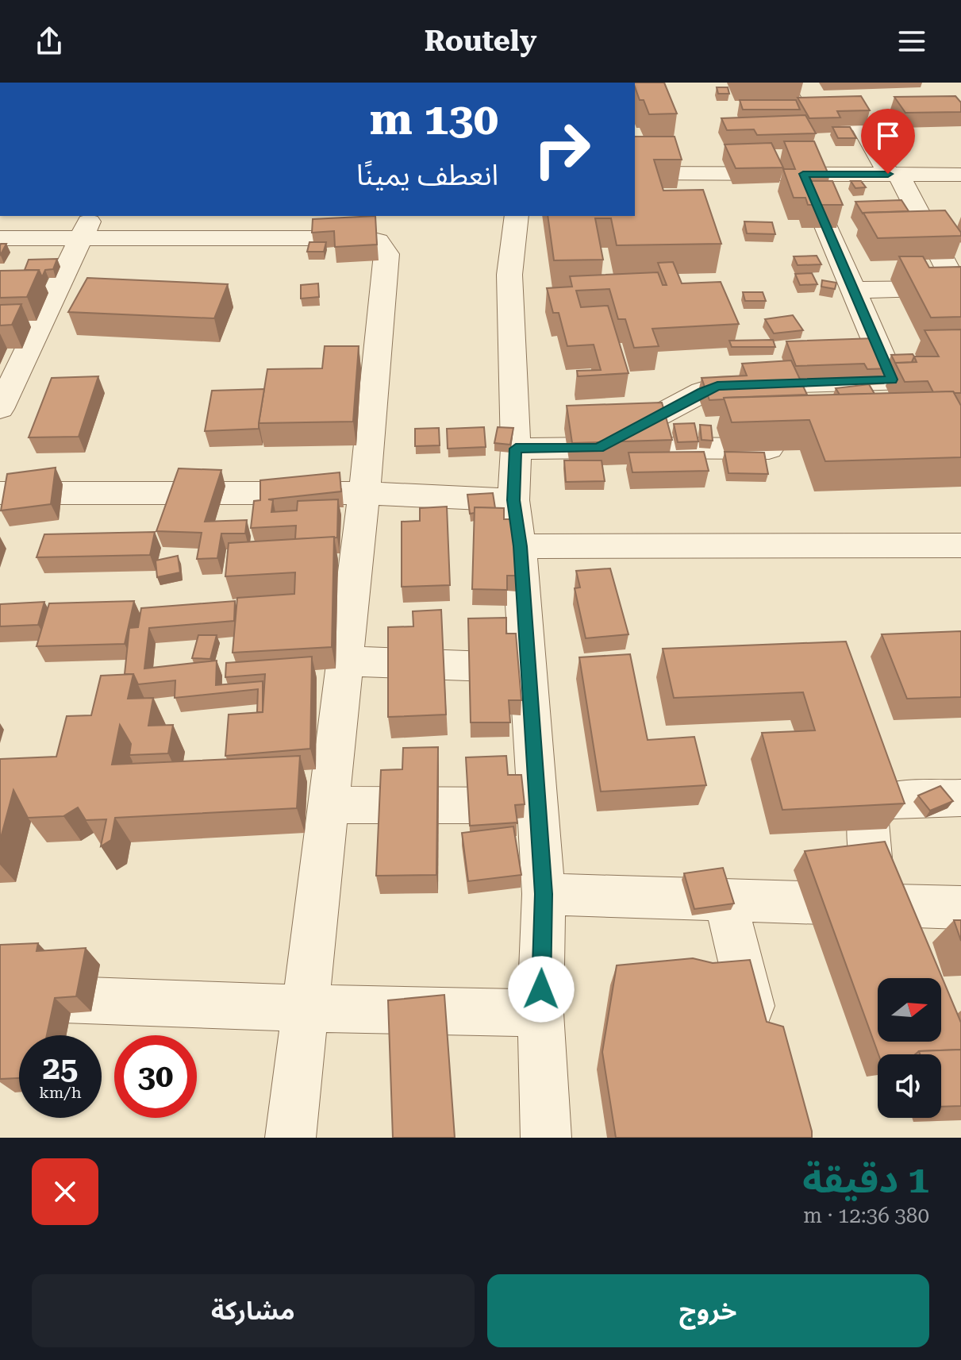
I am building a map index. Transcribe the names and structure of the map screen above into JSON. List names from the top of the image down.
{
  "north": "right",
  "page": {
    "header": "Routely",
    "turn": ["130 m", "انعطف يمينًا"],
    "speed": "25 km/h",
    "limit": "30",
    "heading": ["1 دقيقة", "380 m · 12:36"],
    "buttons": ["خروج", "مشاركة"]
  }
}
